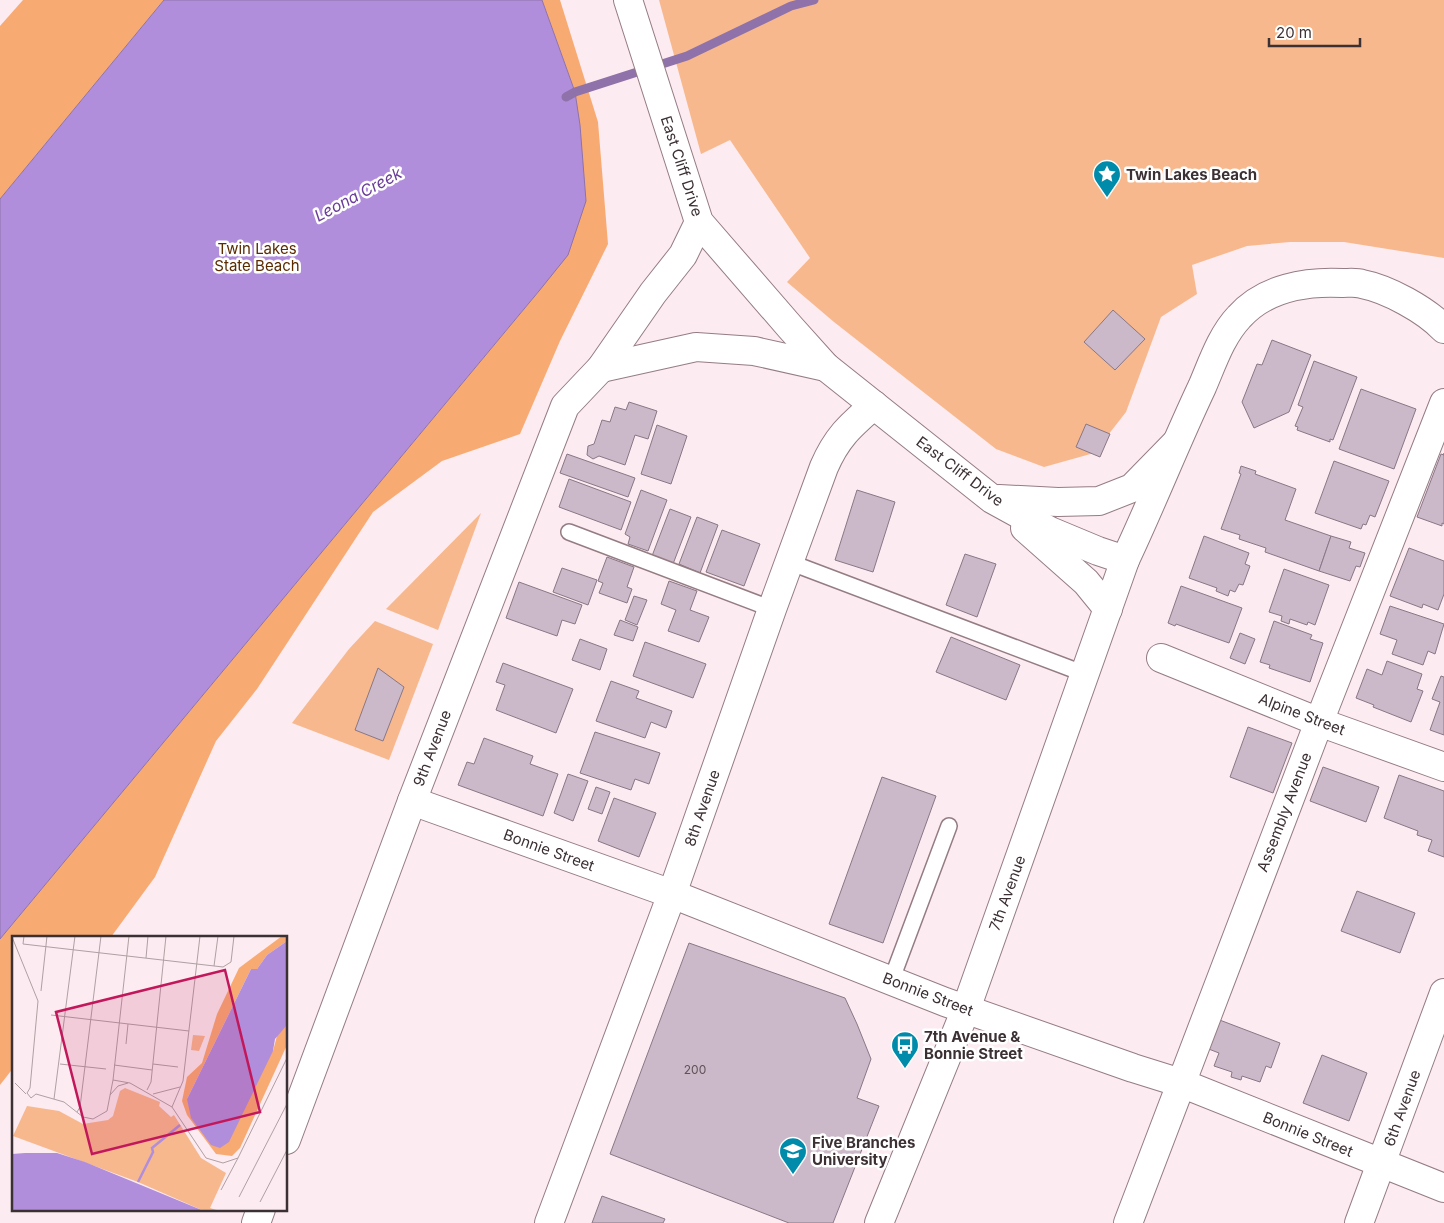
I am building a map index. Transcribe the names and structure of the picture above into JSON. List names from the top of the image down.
{
  "streets": {
    "street": [
      "East Cliff Drive",
      "Alpine Street",
      "9th Avenue",
      "8th Avenue",
      "Assembly Avenue",
      "Bonnie Street",
      "7th Avenue",
      "6th Avenue"
    ]
  },
  "crossings": [
    ["East Cliff Drive", "9th Avenue"],
    ["East Cliff Drive", "8th Avenue"],
    ["East Cliff Drive", "7th Avenue"],
    ["Alpine Street", "Assembly Avenue"],
    ["9th Avenue", "Bonnie Street"],
    ["8th Avenue", "Bonnie Street"],
    ["Assembly Avenue", "Bonnie Street"],
    ["Bonnie Street", "7th Avenue"],
    ["Bonnie Street", "6th Avenue"]
  ],
  "water": ["Leona Creek"],
  "parks": ["Twin Lakes State Beach"],
  "places": {
    "place": ["Twin Lakes Beach"],
    "bus stop": ["7th Avenue & Bonnie Street"],
    "school or university": ["Five Branches University"]
  },
  "house_numbers": ["200"],
  "scale_bar": "20 m"
}
